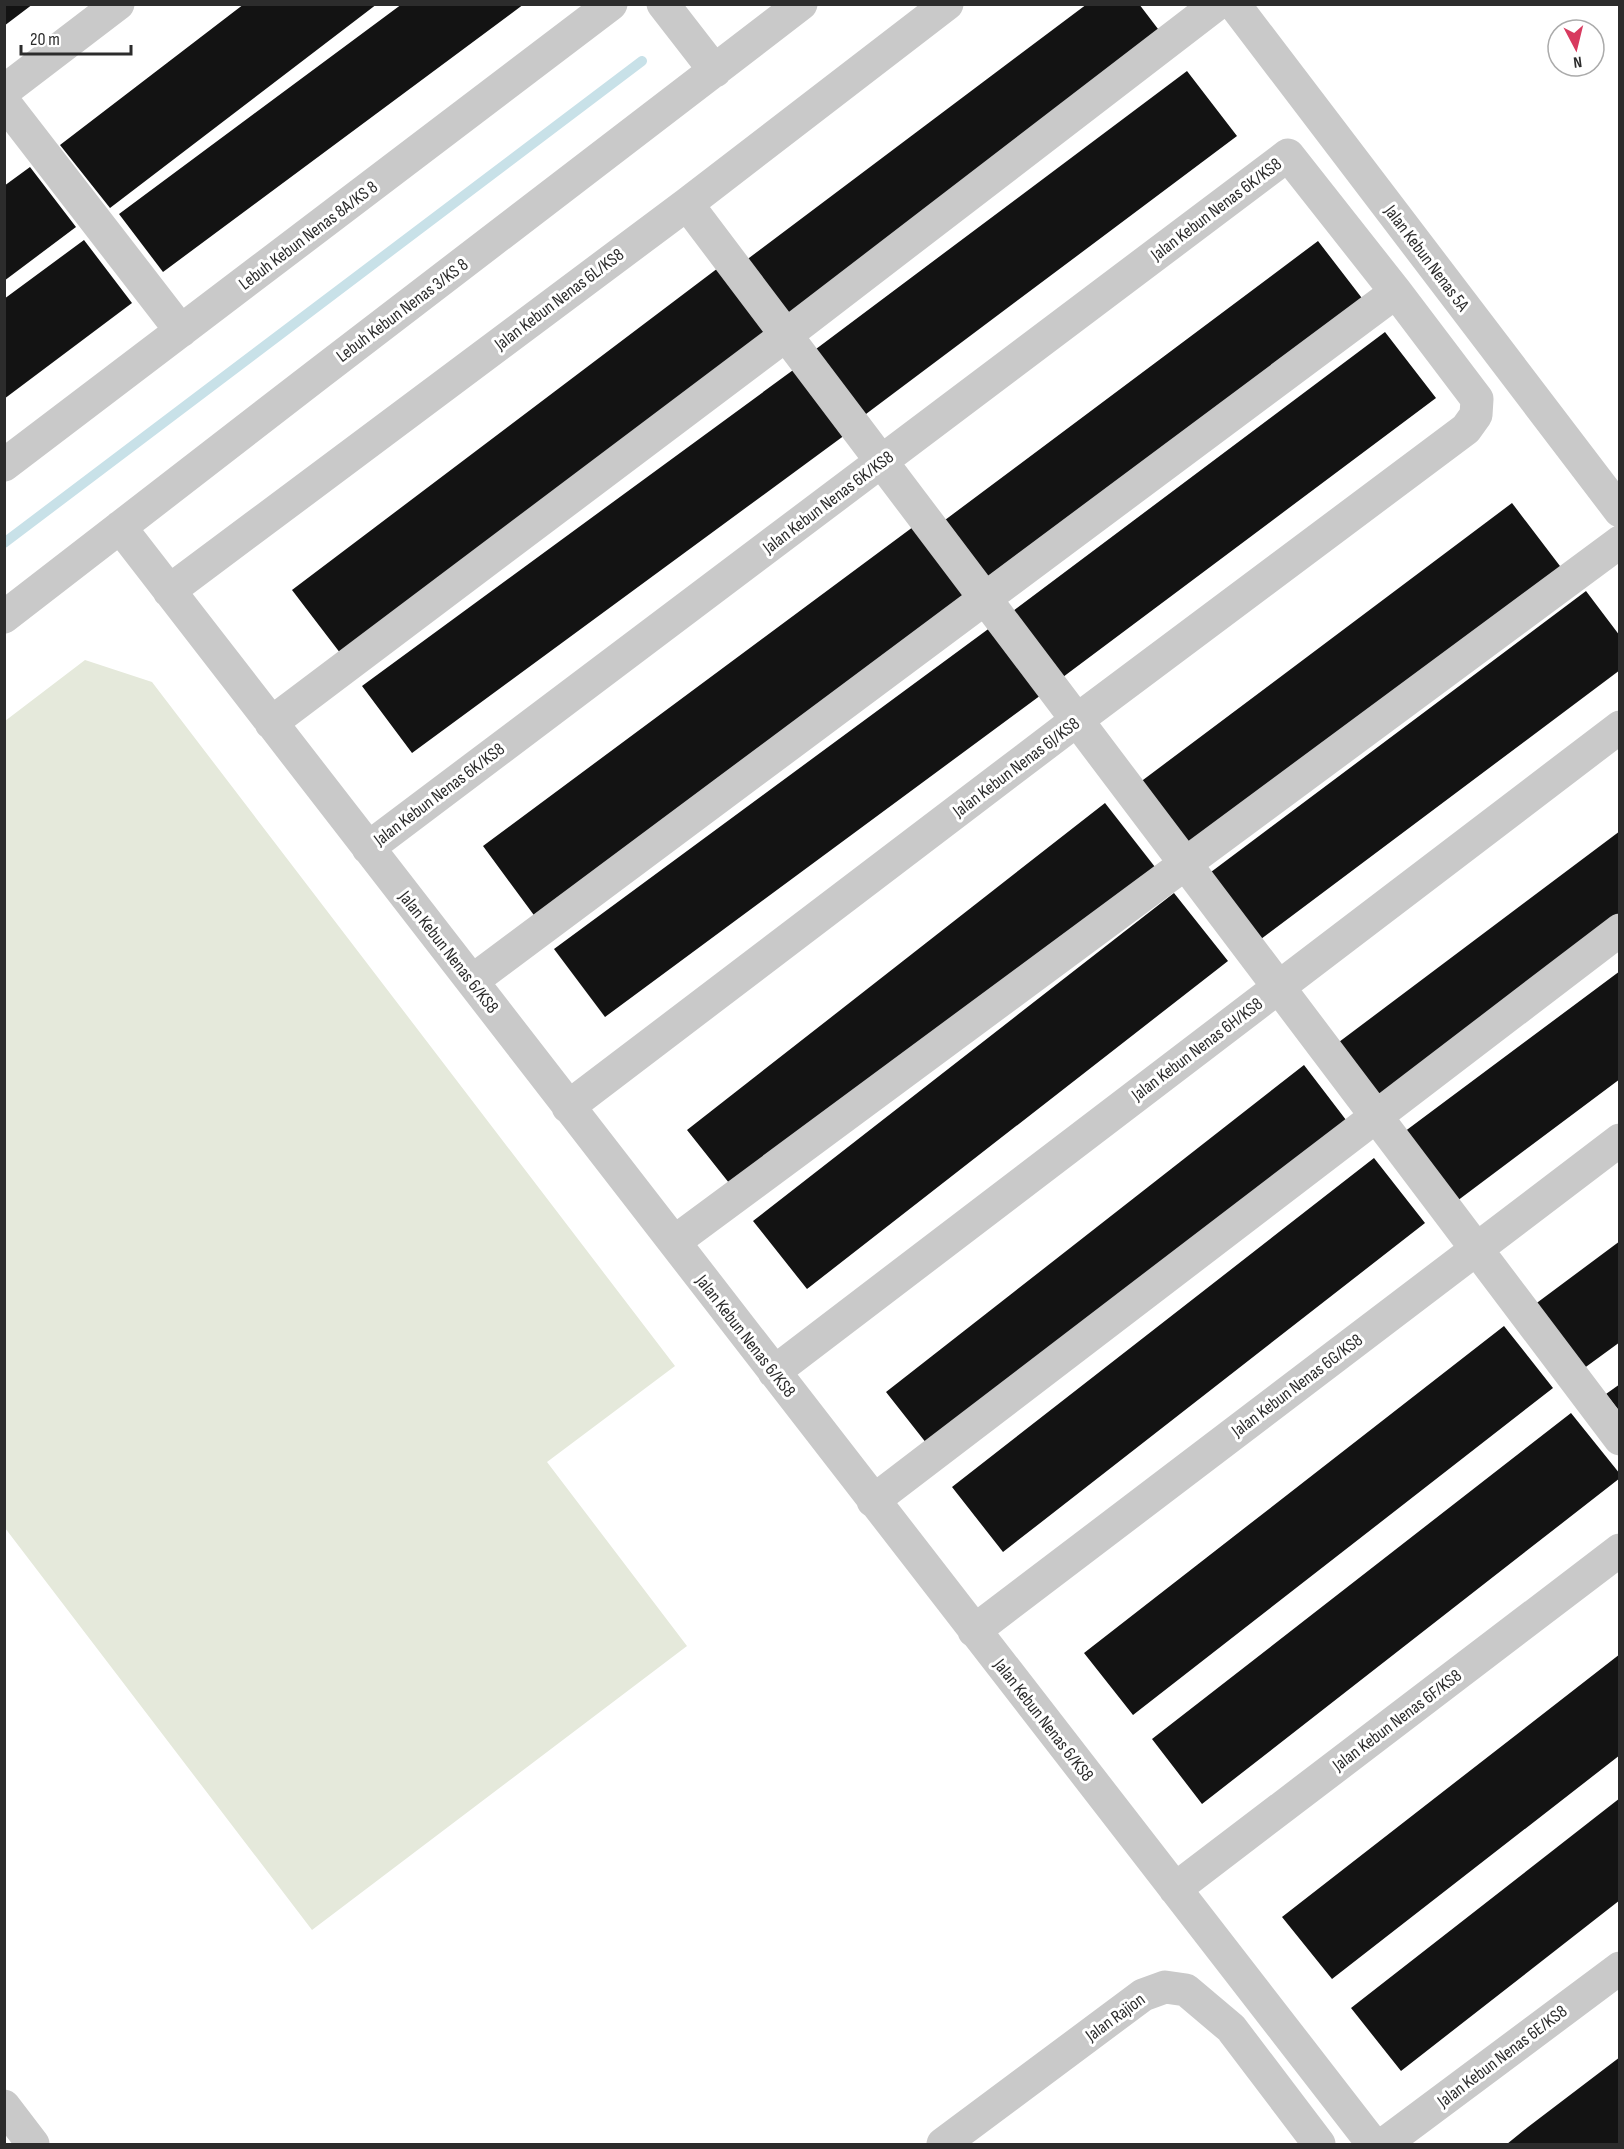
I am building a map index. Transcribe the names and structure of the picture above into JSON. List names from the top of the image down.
{
  "streets": {
    "street": [
      "Jalan Kebun Nenas 6K/KS8",
      "Lebuh Kebun Nenas 8A/KS 8",
      "Jalan Kebun Nenas 5A",
      "Jalan Kebun Nenas 6L/KS8",
      "Lebuh Kebun Nenas 3/KS 8",
      "Jalan Kebun Nenas 6J/KS8",
      "Jalan Kebun Nenas 6/KS8",
      "Jalan Kebun Nenas 6H/KS8",
      "Jalan Kebun Nenas 6G/KS8",
      "Jalan Kebun Nenas 6F/KS8",
      "Jalan Rajion",
      "Jalan Kebun Nenas 6E/KS8"
    ]
  },
  "crossings": [
    ["Jalan Kebun Nenas 6K/KS8", "Jalan Kebun Nenas 6J/KS8"],
    ["Jalan Kebun Nenas 6K/KS8", "Jalan Kebun Nenas 6/KS8"],
    ["Jalan Kebun Nenas 6L/KS8", "Jalan Kebun Nenas 6/KS8"],
    ["Lebuh Kebun Nenas 3/KS 8", "Jalan Kebun Nenas 6/KS8"],
    ["Jalan Kebun Nenas 6J/KS8", "Jalan Kebun Nenas 6/KS8"],
    ["Jalan Kebun Nenas 6/KS8", "Jalan Kebun Nenas 6H/KS8"],
    ["Jalan Kebun Nenas 6/KS8", "Jalan Kebun Nenas 6G/KS8"],
    ["Jalan Kebun Nenas 6/KS8", "Jalan Kebun Nenas 6F/KS8"]
  ],
  "scale_bar": "20 m",
  "north": "bottom"
}
